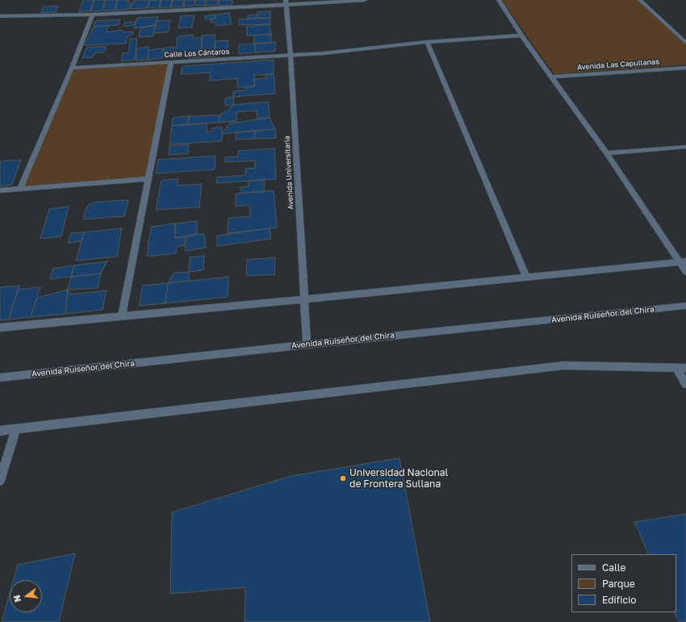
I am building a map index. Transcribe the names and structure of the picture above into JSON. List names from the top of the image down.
{
  "streets": {
    "street": [
      "Calle Los Cántaros",
      "Avenida Las Capullanas",
      "Avenida Universitaria",
      "Avenida Ruiseñor del Chira"
    ]
  },
  "crossings": [
    ["Calle Los Cántaros", "Avenida Universitaria"],
    ["Avenida Universitaria", "Avenida Ruiseñor del Chira"]
  ],
  "places": ["Universidad Nacional de Frontera Sullana"],
  "legend": ["Calle", "Parque", "Edificio"],
  "north": "left"
}
